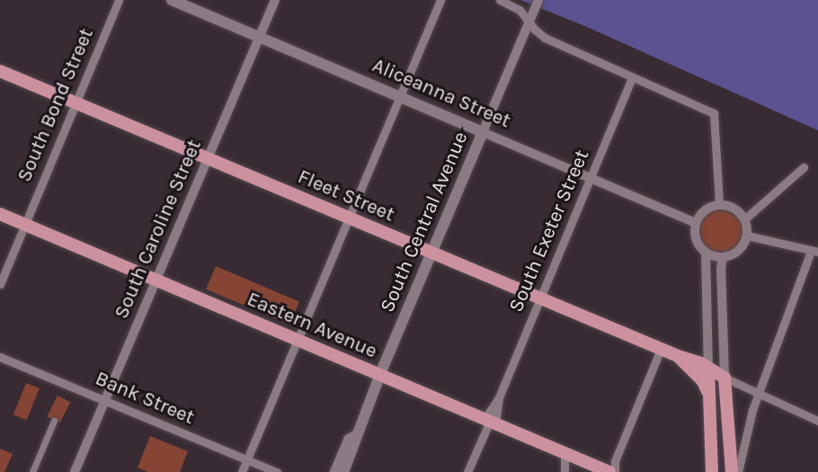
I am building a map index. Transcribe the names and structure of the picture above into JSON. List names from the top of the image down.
{
  "streets": {
    "main road": [
      "Aliceanna Street",
      "Fleet Street",
      "South Central Avenue",
      "Eastern Avenue"
    ],
    "street": [
      "South Bond Street",
      "South Caroline Street",
      "South Exeter Street",
      "Bank Street"
    ]
  },
  "crossings": [
    ["Aliceanna Street", "South Central Avenue"],
    ["Aliceanna Street", "South Caroline Street"],
    ["Aliceanna Street", "South Exeter Street"],
    ["South Bond Street", "Fleet Street"],
    ["South Bond Street", "Eastern Avenue"],
    ["Fleet Street", "South Central Avenue"],
    ["Fleet Street", "South Caroline Street"],
    ["Fleet Street", "South Exeter Street"],
    ["South Central Avenue", "Eastern Avenue"],
    ["South Caroline Street", "Eastern Avenue"],
    ["South Caroline Street", "Bank Street"],
    ["South Exeter Street", "Eastern Avenue"]
  ]
}
